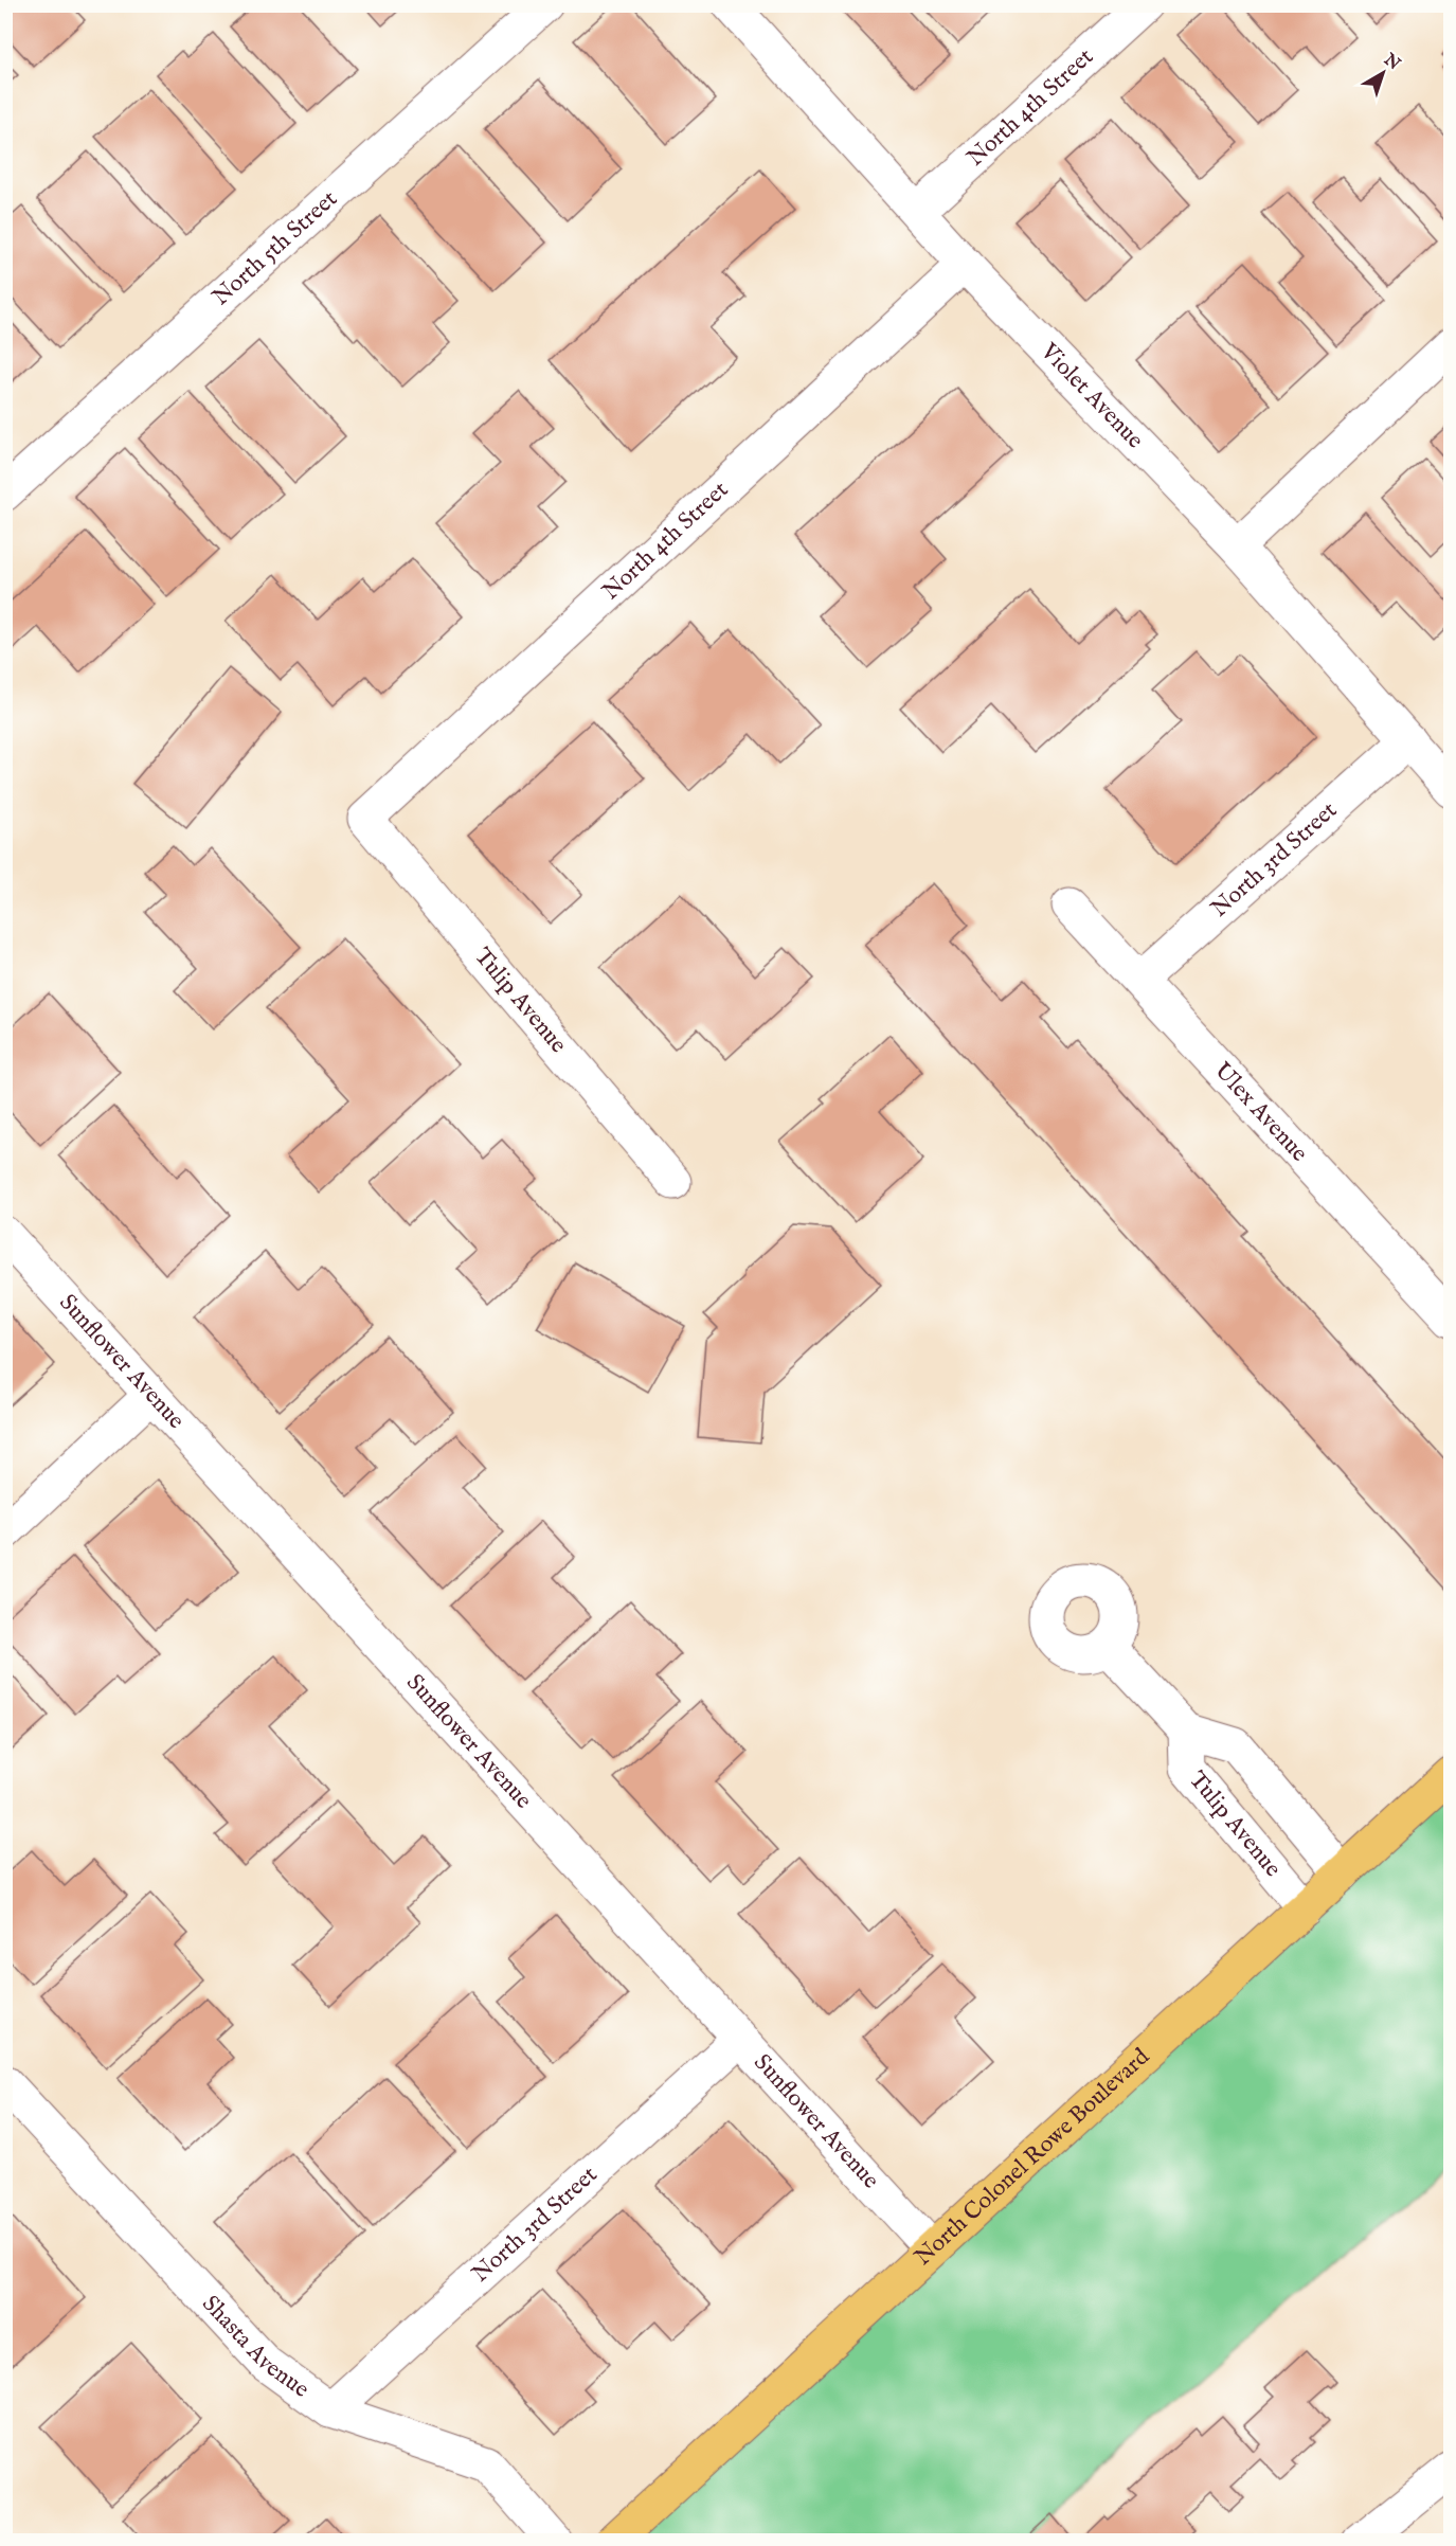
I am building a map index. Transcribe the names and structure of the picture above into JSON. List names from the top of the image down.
{
  "streets": {
    "main road": ["North Colonel Rowe Boulevard"],
    "street": [
      "North 4th Street",
      "North 5th Street",
      "Violet Avenue",
      "North 3rd Street",
      "Tulip Avenue",
      "Ulex Avenue",
      "Sunflower Avenue",
      "Shasta Avenue"
    ]
  },
  "crossings": [
    ["North 4th Street", "Violet Avenue"],
    ["North 4th Street", "Tulip Avenue"],
    ["Violet Avenue", "North 3rd Street"],
    ["North 3rd Street", "Ulex Avenue"],
    ["North 3rd Street", "Sunflower Avenue"],
    ["North 3rd Street", "Shasta Avenue"],
    ["Tulip Avenue", "North Colonel Rowe Boulevard"],
    ["Sunflower Avenue", "North Colonel Rowe Boulevard"]
  ],
  "north": "top right"
}
